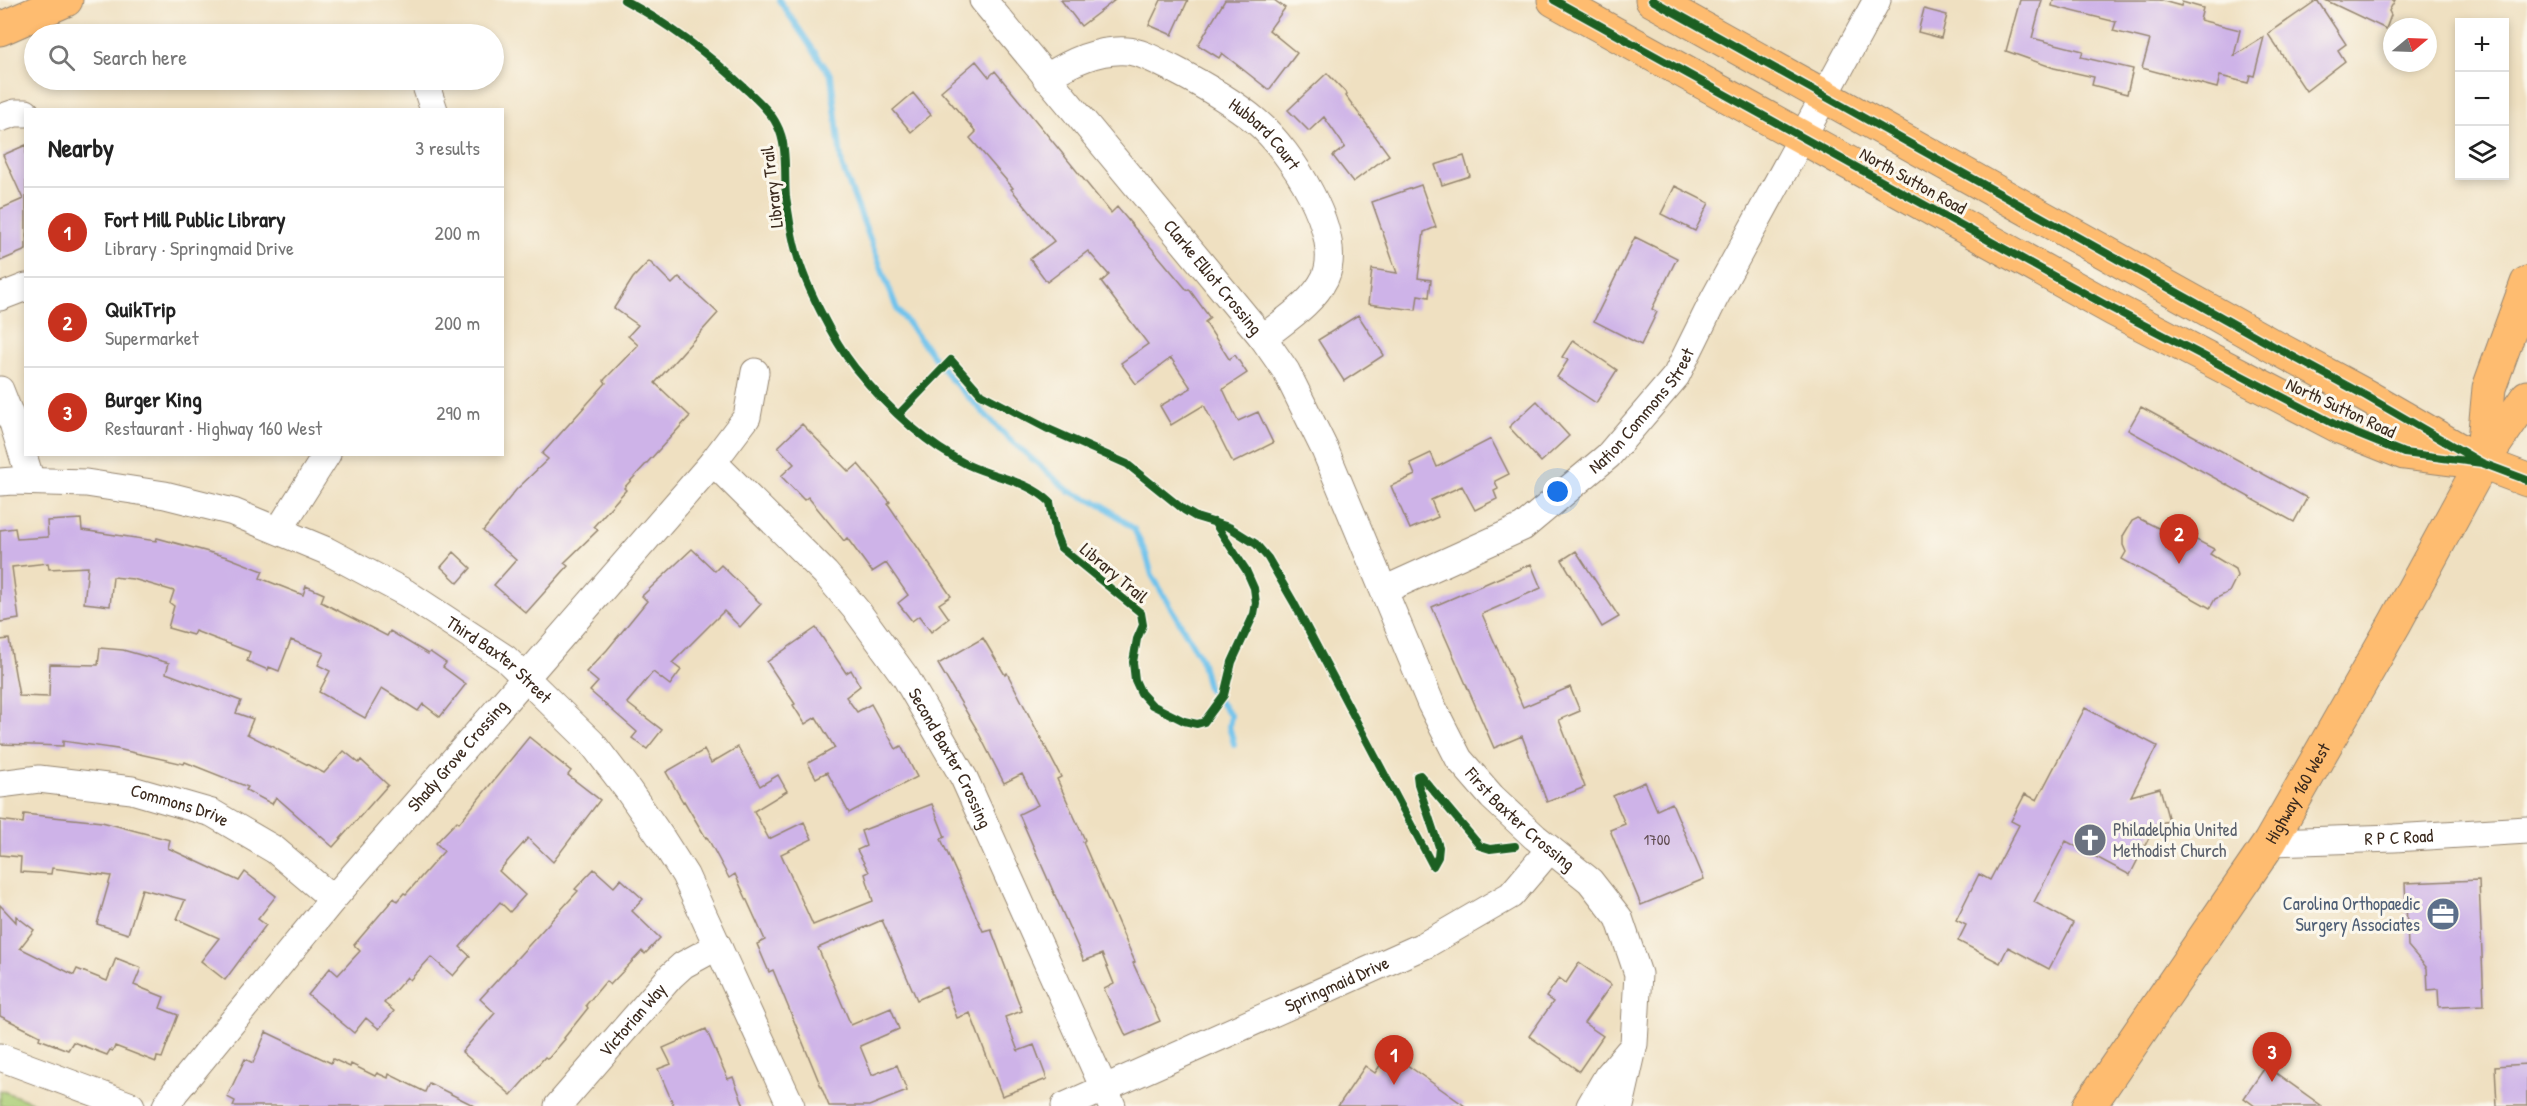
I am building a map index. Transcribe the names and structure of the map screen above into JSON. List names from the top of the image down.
{
  "streets": {
    "main road": ["North Sutton Road", "Highway 160 West"],
    "street": [
      "Hubbard Court",
      "Clarke Elliot Crossing",
      "Nation Commons Street",
      "Third Baxter Street",
      "Shady Grove Crossing",
      "Second Baxter Crossing",
      "Commons Drive",
      "First Baxter Crossing",
      "R P C Road",
      "Springmaid Drive",
      "Victorian Way"
    ],
    "cycle path": ["Library Trail"]
  },
  "crossings": [
    ["Hubbard Court", "Clarke Elliot Crossing"],
    ["North Sutton Road", "Nation Commons Street"],
    ["North Sutton Road", "Highway 160 West"],
    ["Clarke Elliot Crossing", "Nation Commons Street"],
    ["Clarke Elliot Crossing", "First Baxter Crossing"],
    ["Nation Commons Street", "First Baxter Crossing"],
    ["Third Baxter Street", "Shady Grove Crossing"],
    ["Third Baxter Street", "Victorian Way"],
    ["Shady Grove Crossing", "Second Baxter Crossing"],
    ["Shady Grove Crossing", "Commons Drive"],
    ["Second Baxter Crossing", "Springmaid Drive"],
    ["Highway 160 West", "R P C Road"],
    ["First Baxter Crossing", "Springmaid Drive"]
  ],
  "places": {
    "church": ["Philadelphia United Methodist Church"],
    "office": ["Carolina Orthopaedic Surgery Associates"]
  },
  "house_numbers": ["1700"],
  "north": "right",
  "page": {
    "map_buttons": ["+", "−"],
    "search": "Search here",
    "heading": ["Nearby", "3 results"],
    "list": [
      {
        "mark": "1",
        "name": "Fort Mill Public Library",
        "note": "Library · Springmaid Drive",
        "value": "200 m"
      },
      {
        "mark": "2",
        "name": "QuikTrip",
        "note": "Supermarket",
        "value": "200 m"
      },
      {
        "mark": "3",
        "name": "Burger King",
        "note": "Restaurant · Highway 160 West",
        "value": "290 m"
      }
    ],
    "pins": ["2", "3", "1"]
  }
}
